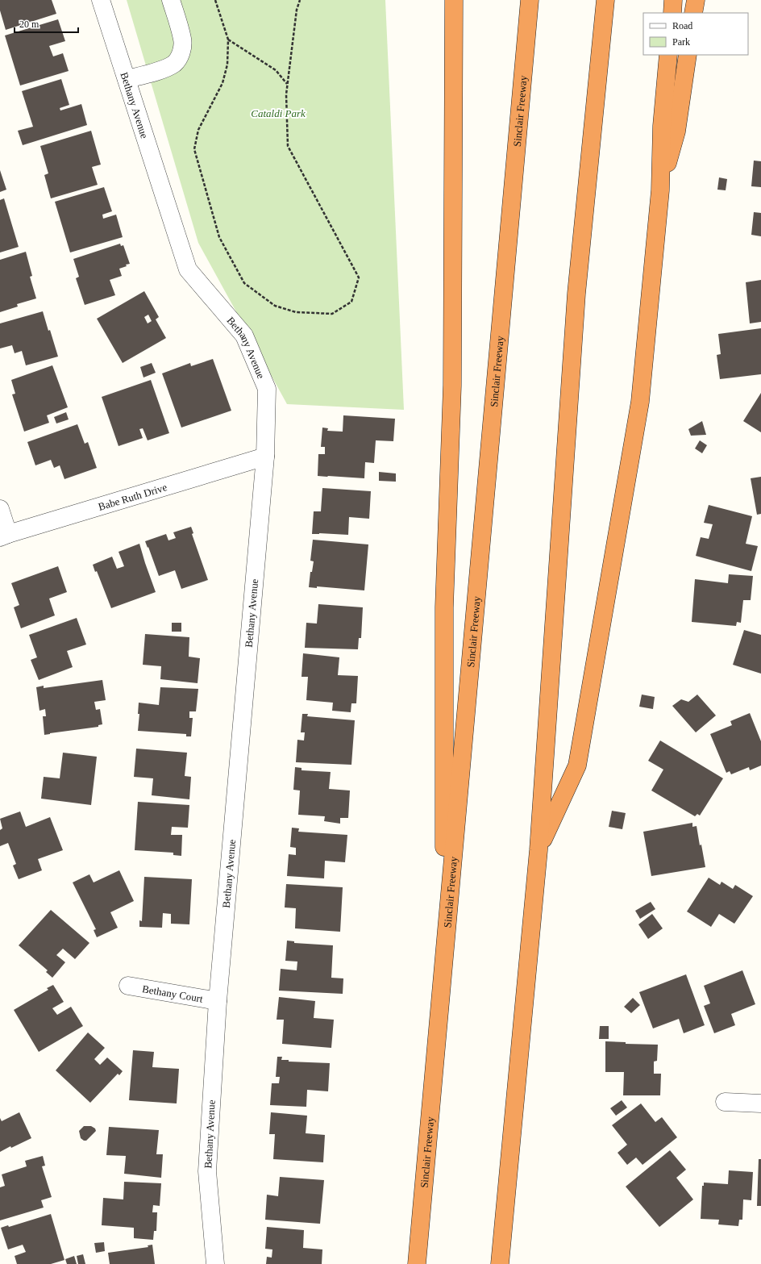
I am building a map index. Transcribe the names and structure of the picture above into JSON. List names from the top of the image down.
{
  "streets": {
    "highway": ["Sinclair Freeway"],
    "street": ["Bethany Avenue", "Babe Ruth Drive", "Bethany Court"]
  },
  "crossings": [
    ["Bethany Avenue", "Babe Ruth Drive"],
    ["Bethany Avenue", "Bethany Court"]
  ],
  "parks": ["Cataldi Park"],
  "legend": ["Road", "Park"],
  "scale_bar": "20 m"
}
